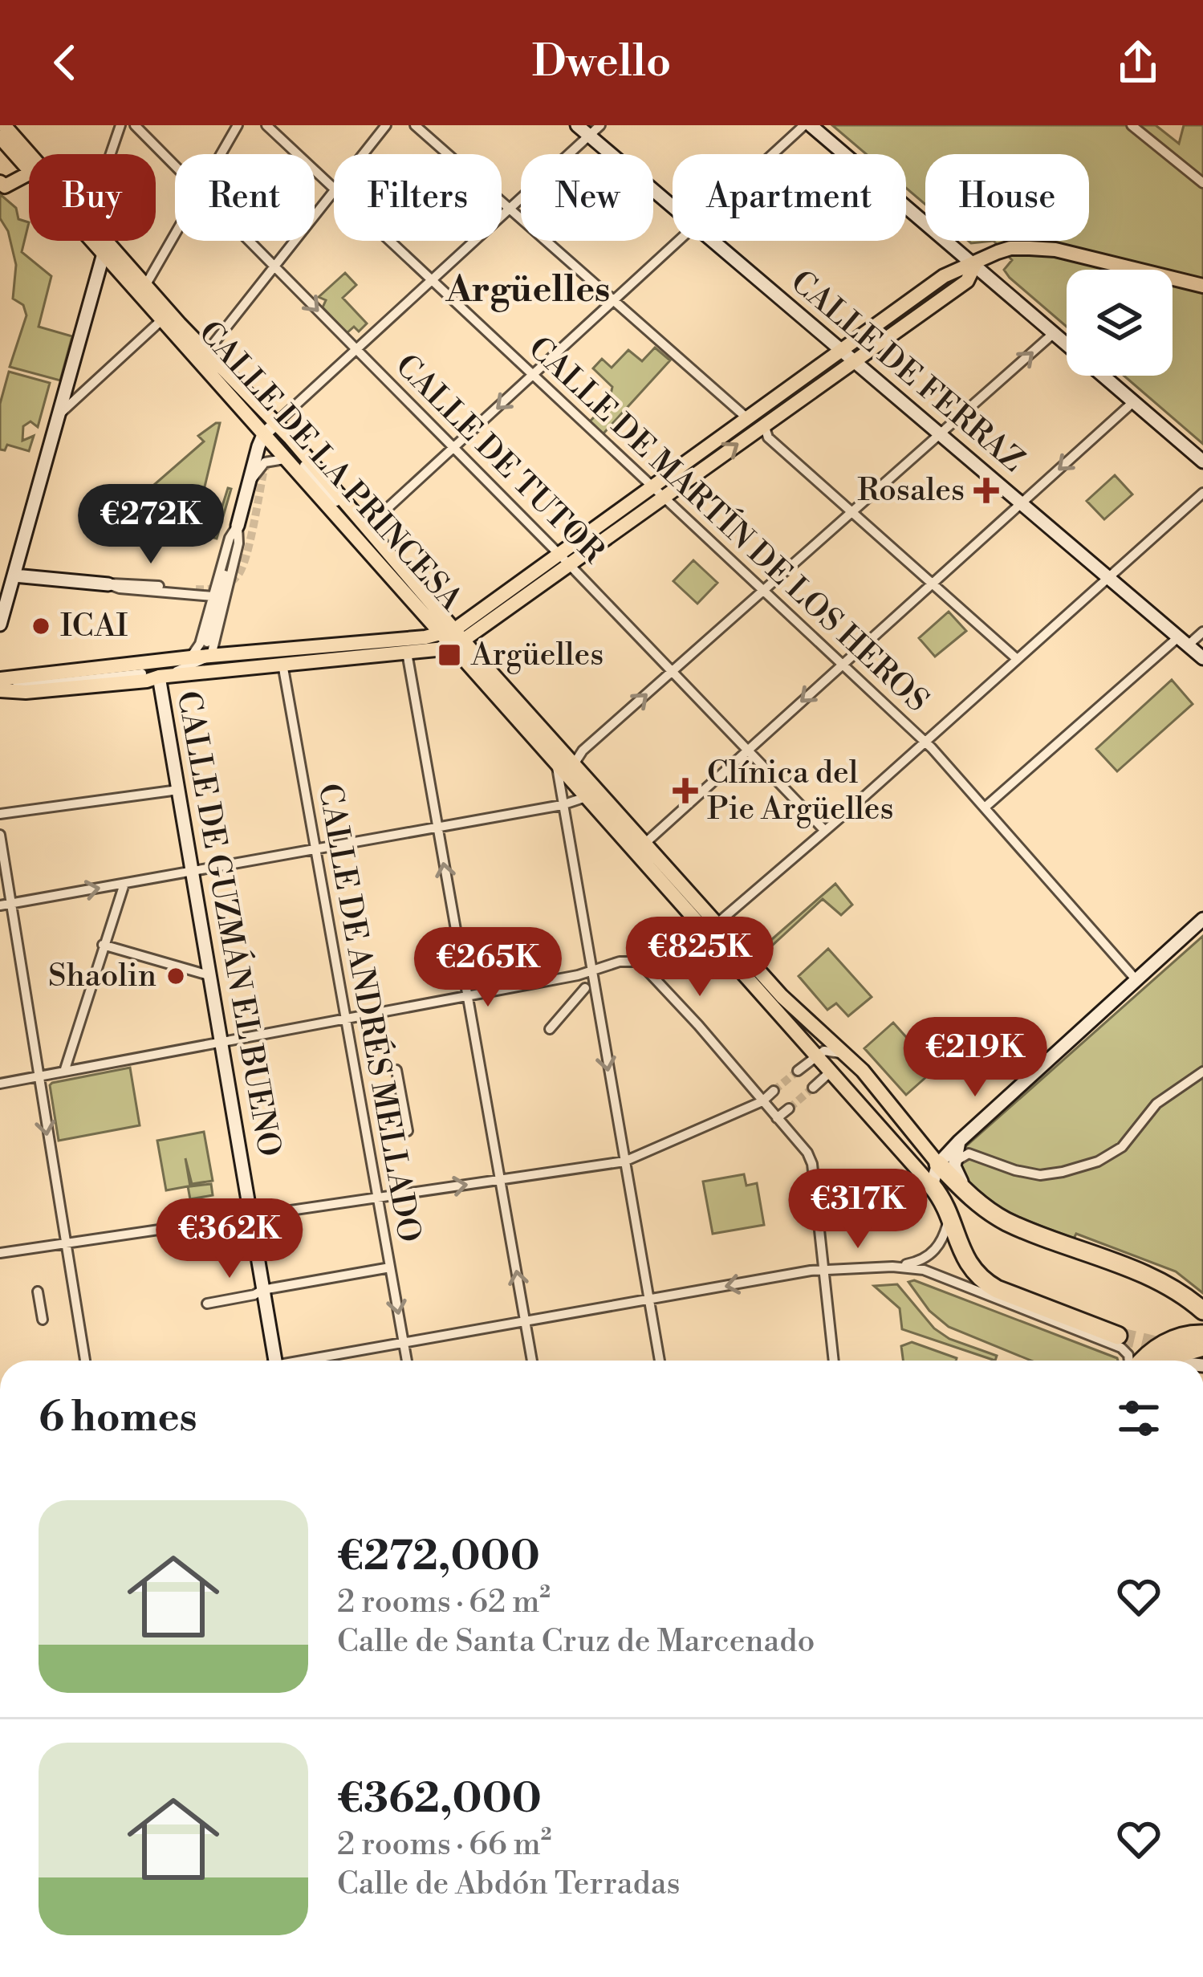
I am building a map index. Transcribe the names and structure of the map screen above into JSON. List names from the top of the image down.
{
  "streets": {
    "highway": ["CALLE DE LA PRINCESA"],
    "main road": ["CALLE DE FERRAZ", "CALLE DE GUZMÁN EL BUENO"],
    "street": ["CALLE DE TUTOR", "CALLE DE MARTÍN DE LOS HEROS", "CALLE DE ANDRÉS MELLADO"]
  },
  "districts": ["Argüelles"],
  "places": {
    "health": ["Rosales", "Clínica del Pie Argüelles"],
    "other": ["ICAI", "Shaolin"],
    "transit": ["Argüelles"]
  },
  "page": {
    "header": "Dwello",
    "chip": [
      "Buy",
      "Rent",
      "Filters",
      "New",
      "Apartment",
      "House"
    ],
    "price": [
      "€272K",
      "€825K",
      "€265K",
      "€219K",
      "€317K",
      "€362K"
    ],
    "heading": "6 homes",
    "list": [
      {
        "name": "€272,000",
        "note": "2 rooms · 62 m² · Calle de Santa Cruz de Marcenado"
      },
      {
        "name": "€362,000",
        "note": "2 rooms · 66 m² · Calle de Abdón Terradas"
      }
    ]
  }
}
